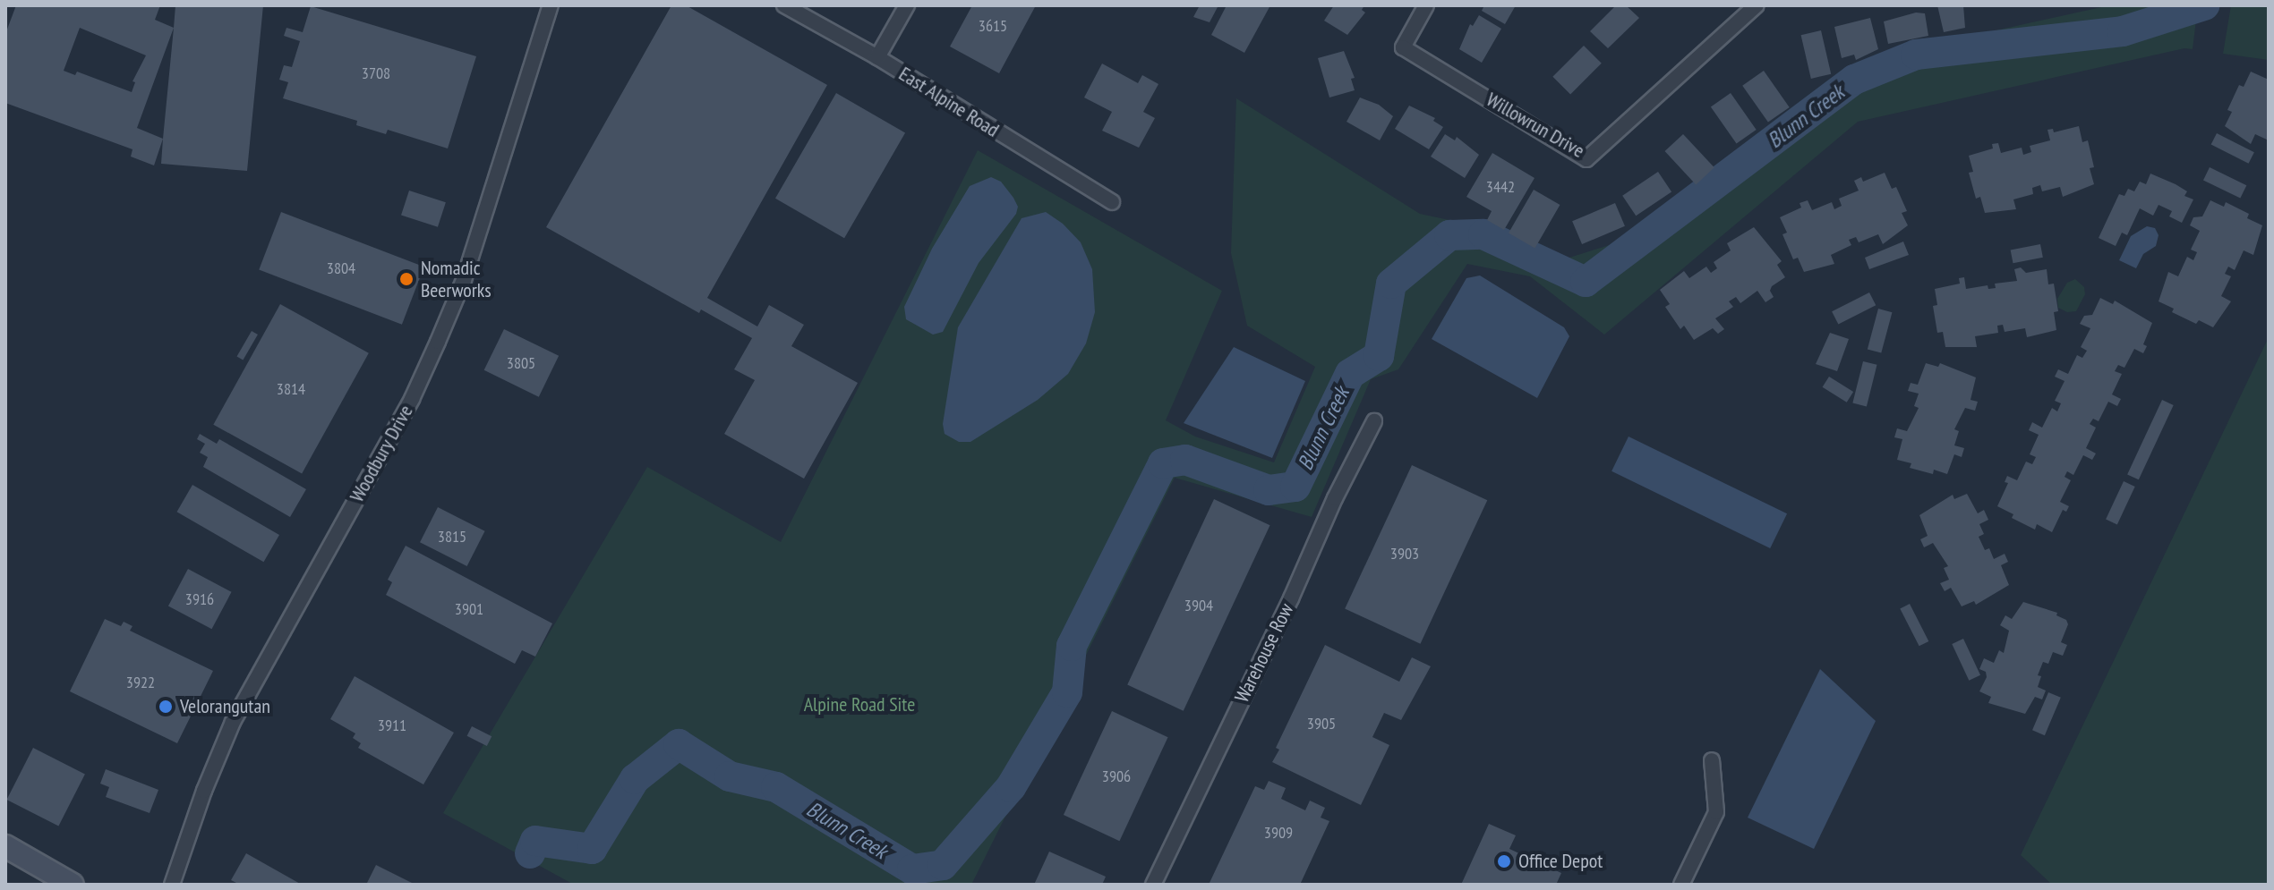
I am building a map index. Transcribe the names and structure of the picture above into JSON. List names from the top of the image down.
{
  "streets": {
    "street": [
      "East Alpine Road",
      "Willowrun Drive",
      "Woodbury Drive",
      "Warehouse Row"
    ]
  },
  "water": ["Blunn Creek"],
  "parks": ["Alpine Road Site"],
  "places": ["Nomadic Beerworks", "Velorangutan", "Office Depot"],
  "house_numbers": [
    "3615",
    "3708",
    "3442",
    "3804",
    "3805",
    "3814",
    "3815",
    "3903",
    "3916",
    "3904",
    "3901",
    "3922",
    "3905",
    "3911",
    "3906",
    "3909"
  ]
}
